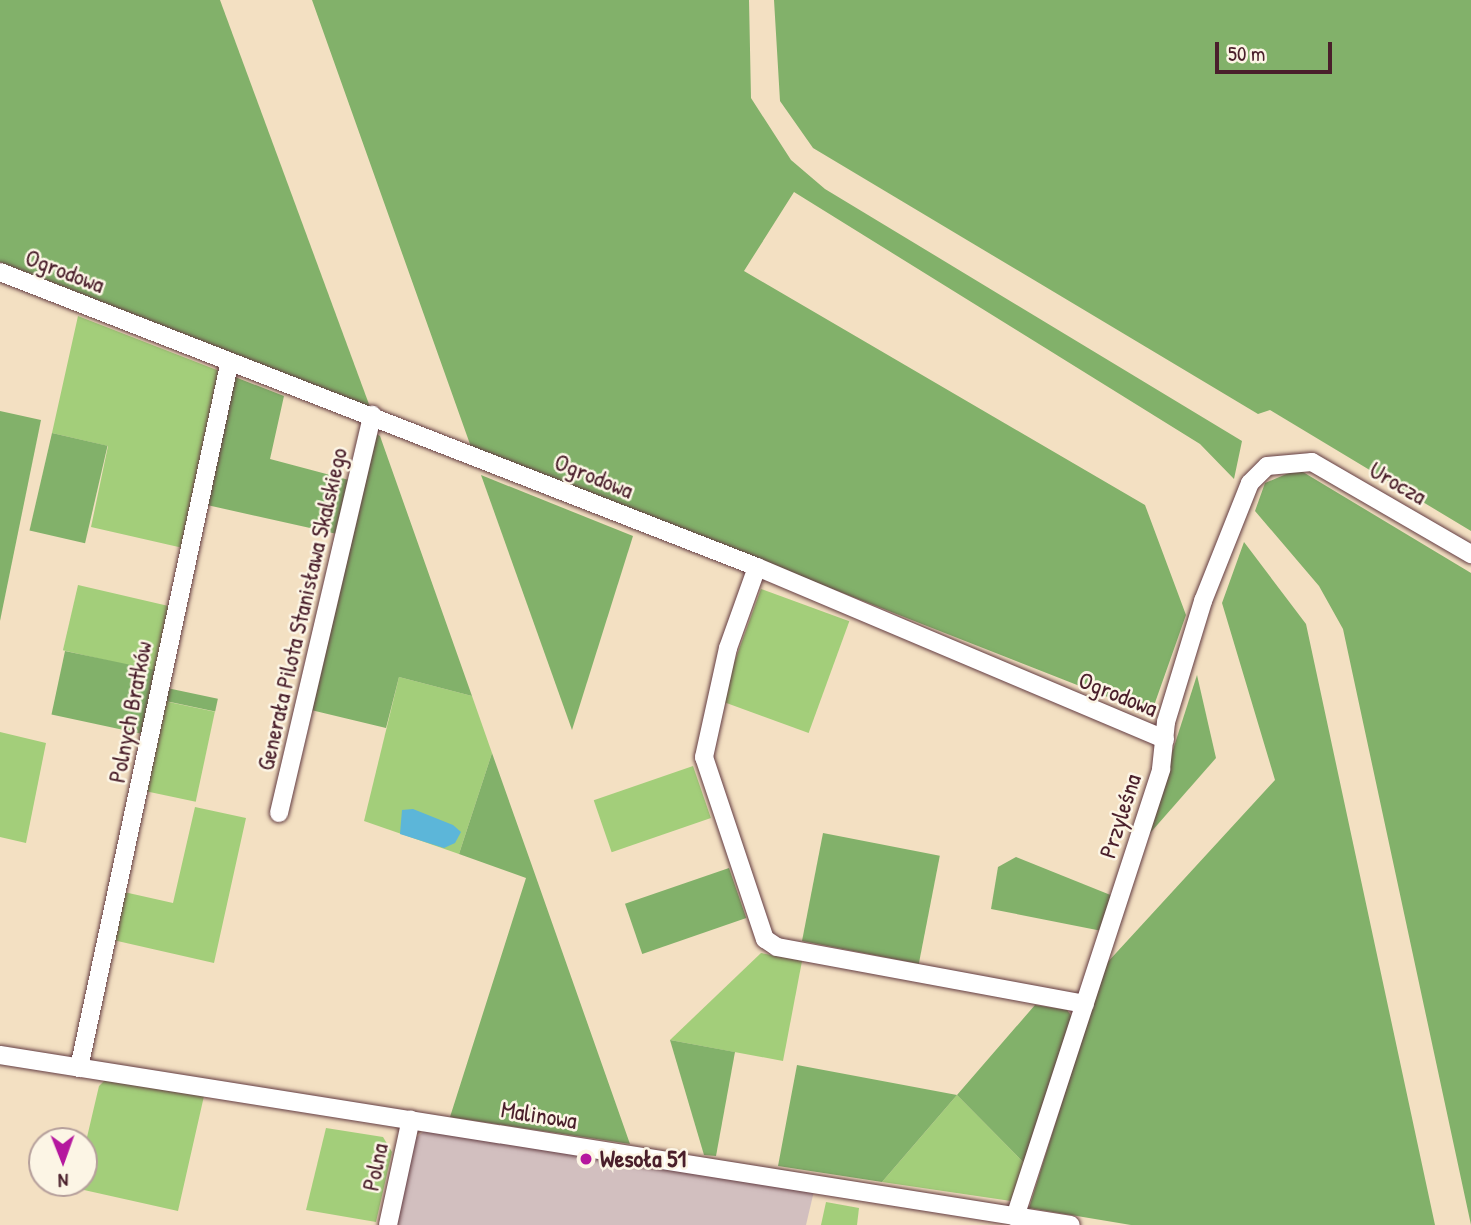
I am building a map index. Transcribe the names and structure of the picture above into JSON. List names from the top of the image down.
{
  "streets": {
    "street": [
      "Ogrodowa",
      "Urocza",
      "Generała Pilota Stanisława Skalskiego",
      "Polnych Bratków",
      "Przyleśna",
      "Malinowa",
      "Polna"
    ]
  },
  "crossings": [
    ["Ogrodowa", "Generała Pilota Stanisława Skalskiego"],
    ["Ogrodowa", "Polnych Bratków"],
    ["Ogrodowa", "Przyleśna"],
    ["Urocza", "Przyleśna"],
    ["Polnych Bratków", "Malinowa"],
    ["Przyleśna", "Malinowa"],
    ["Malinowa", "Polna"]
  ],
  "places": ["Wesoła 51"],
  "scale_bar": "50 m",
  "north": "bottom"
}
